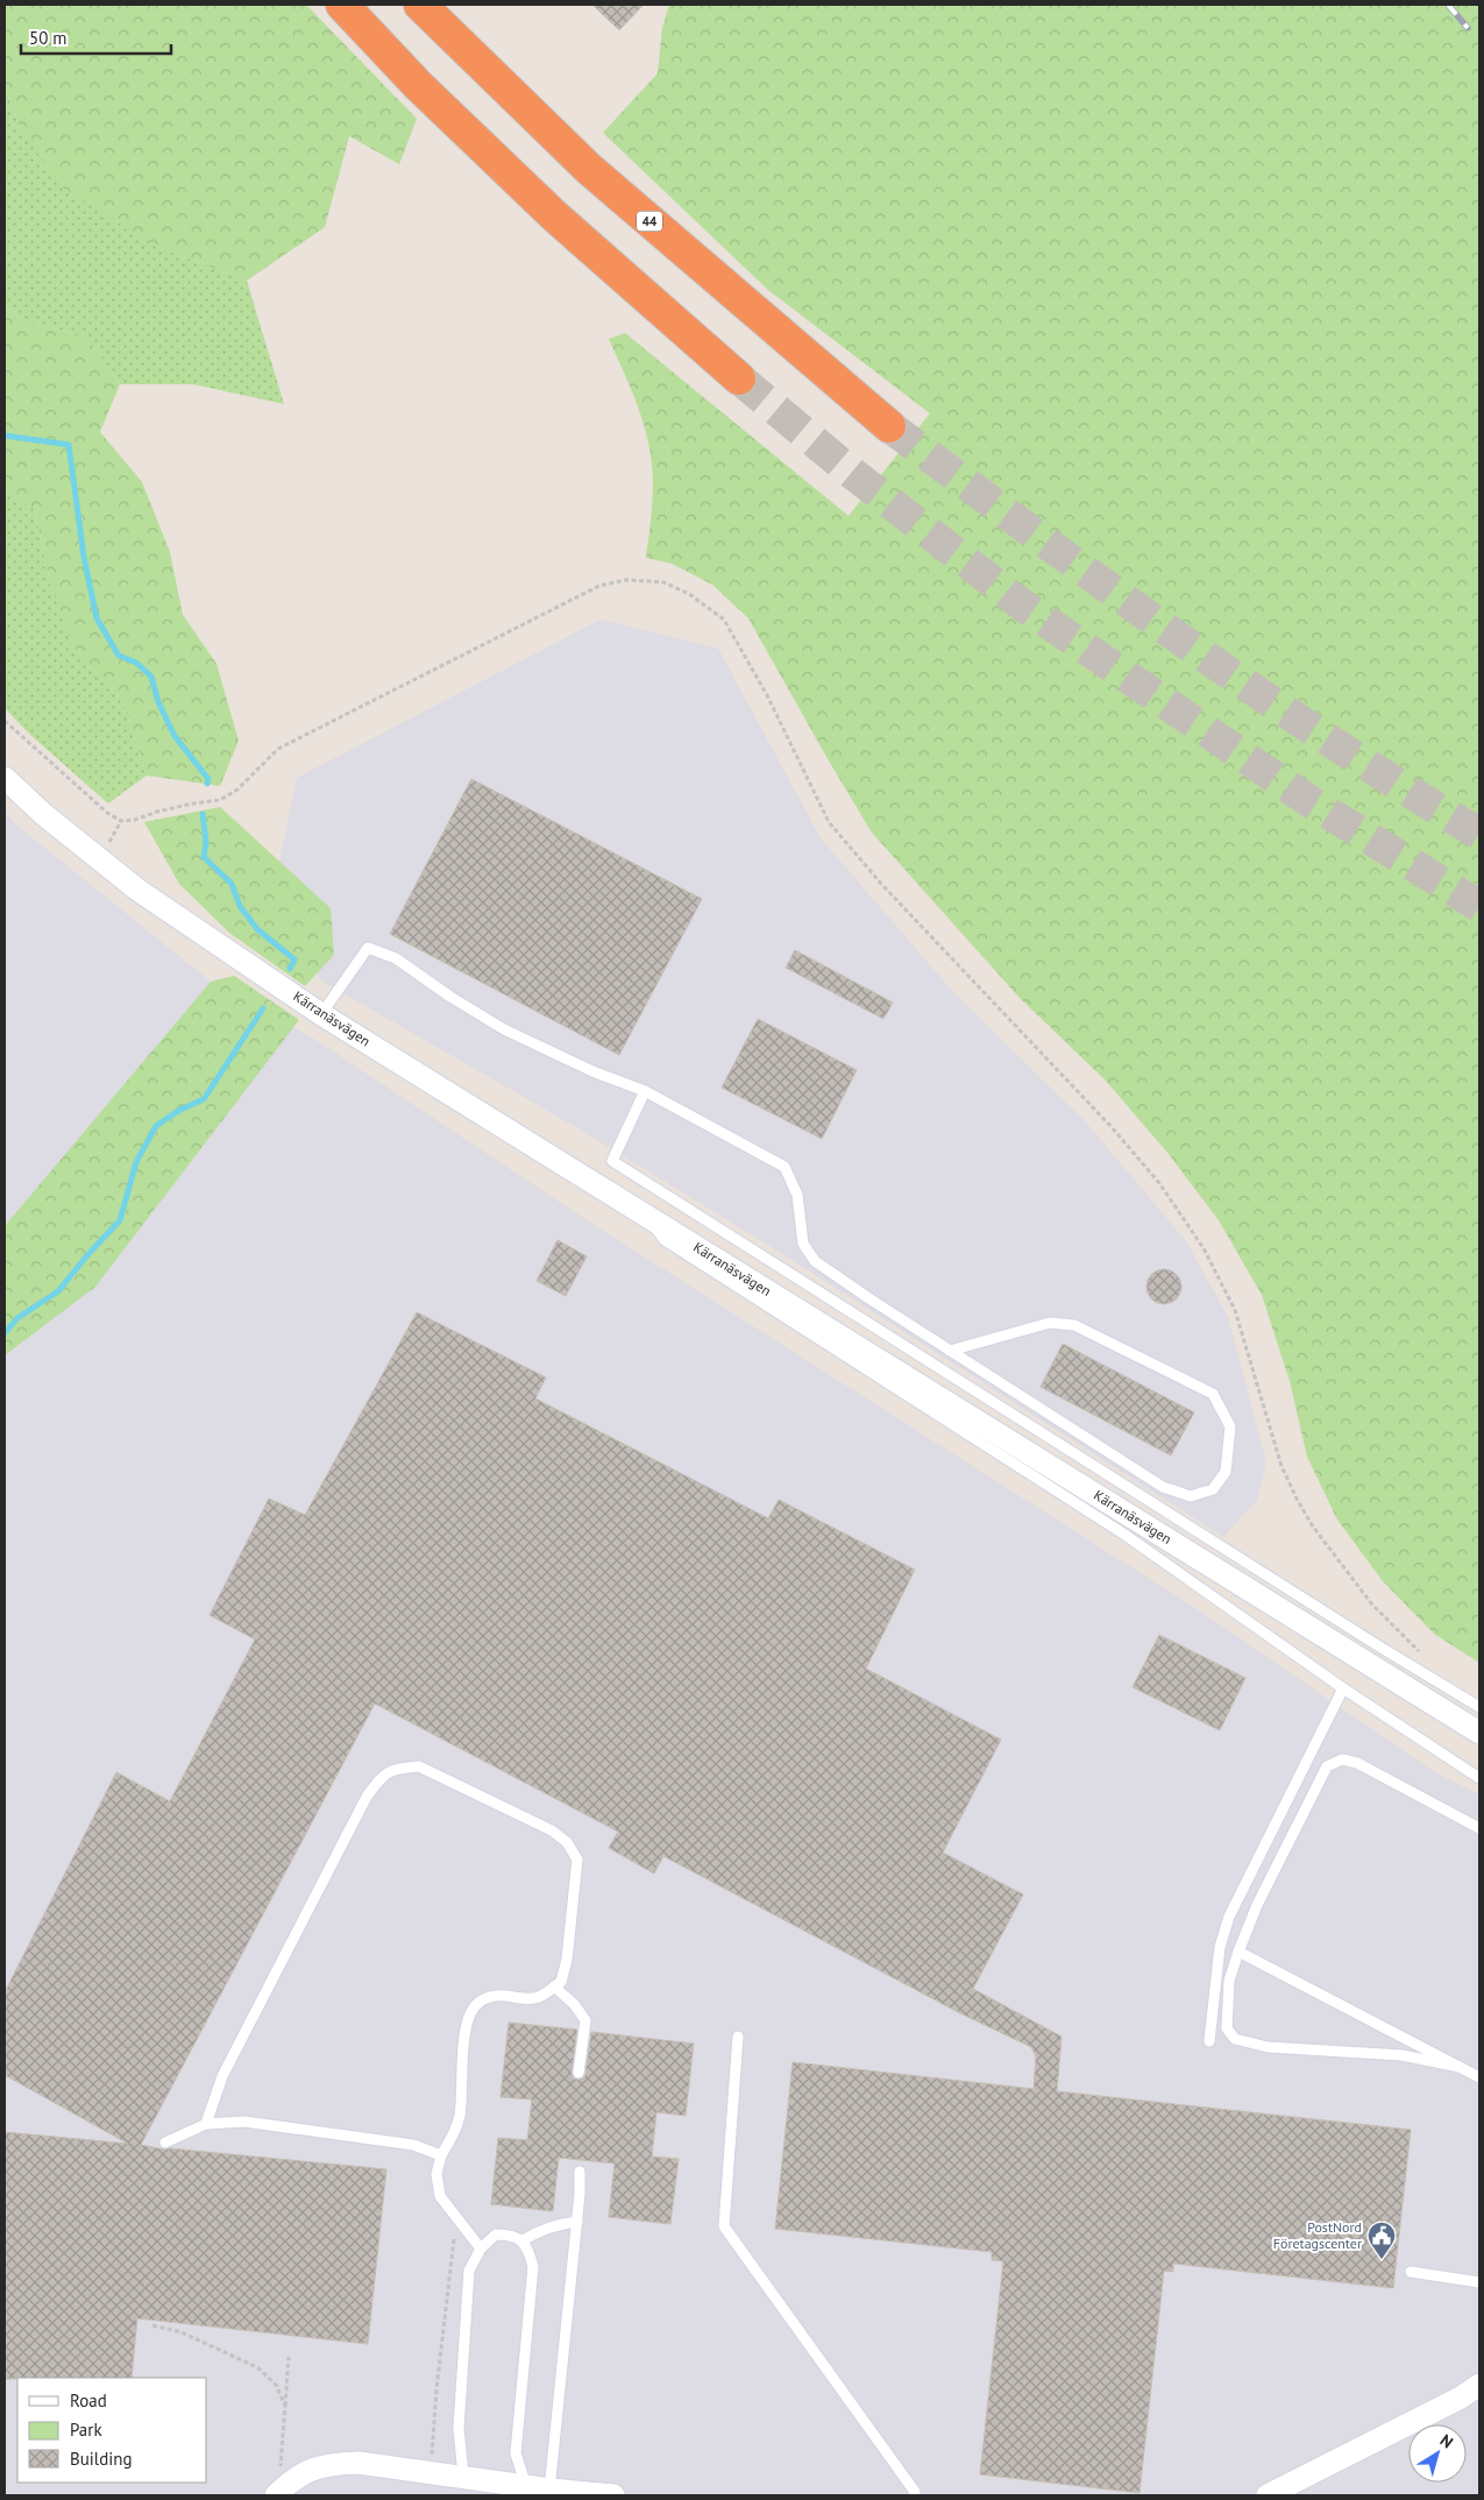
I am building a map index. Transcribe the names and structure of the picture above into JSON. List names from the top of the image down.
{
  "streets": {
    "highway": ["44"],
    "street": ["Kärranäsvägen"]
  },
  "places": {
    "public building": ["PostNord Företagscenter"]
  },
  "legend": ["Road", "Park", "Building"],
  "scale_bar": "50 m",
  "north": "top right"
}
